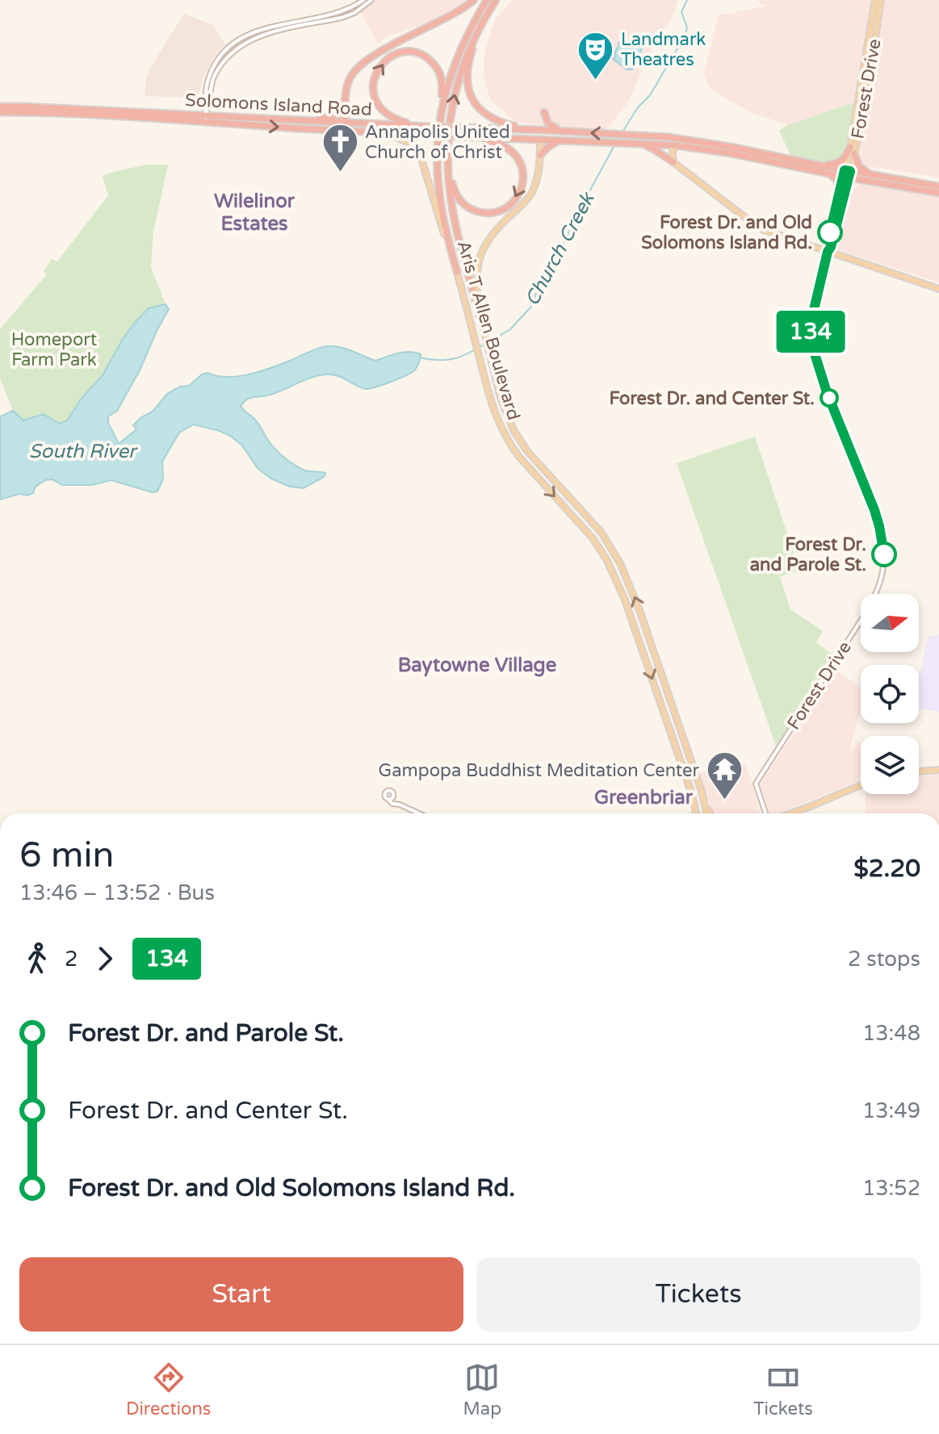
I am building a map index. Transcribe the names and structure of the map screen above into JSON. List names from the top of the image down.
{
  "streets": {
    "highway": ["Solomons Island Road", "Aris T Allen Boulevard"],
    "main road": ["Forest Drive"]
  },
  "crossings": [
    ["Forest Drive", "Solomons Island Road"]
  ],
  "districts": ["Wilelinor Estates", "Baytowne Village", "Greenbriar"],
  "water": ["Church Creek", "South River"],
  "parks": ["Homeport Farm Park"],
  "places": {
    "theatre": ["Landmark Theatres"],
    "church": ["Annapolis United Church of Christ"],
    "other": ["Forest Dr. and Old Solomons Island Rd.", "Forest Dr. and Center St.", "Forest Dr. and Parole St."],
    "temple": ["Gampopa Buddhist Meditation Center"]
  },
  "lines": ["bus line 134"],
  "north": "right",
  "page": {
    "on_map": "134",
    "heading": ["6 min", "13:46 – 13:52 · Bus", "$2.20"],
    "legs": ["2", "134", "2 stops"],
    "list": [
      {
        "name": "Forest Dr. and Parole St.",
        "value": "13:48"
      },
      {
        "name": "Forest Dr. and Center St.",
        "value": "13:49"
      },
      {
        "name": "Forest Dr. and Old Solomons Island Rd.",
        "value": "13:52"
      }
    ],
    "buttons": ["Start", "Tickets"],
    "tabs": ["Directions", "Map", "Tickets"]
  }
}
